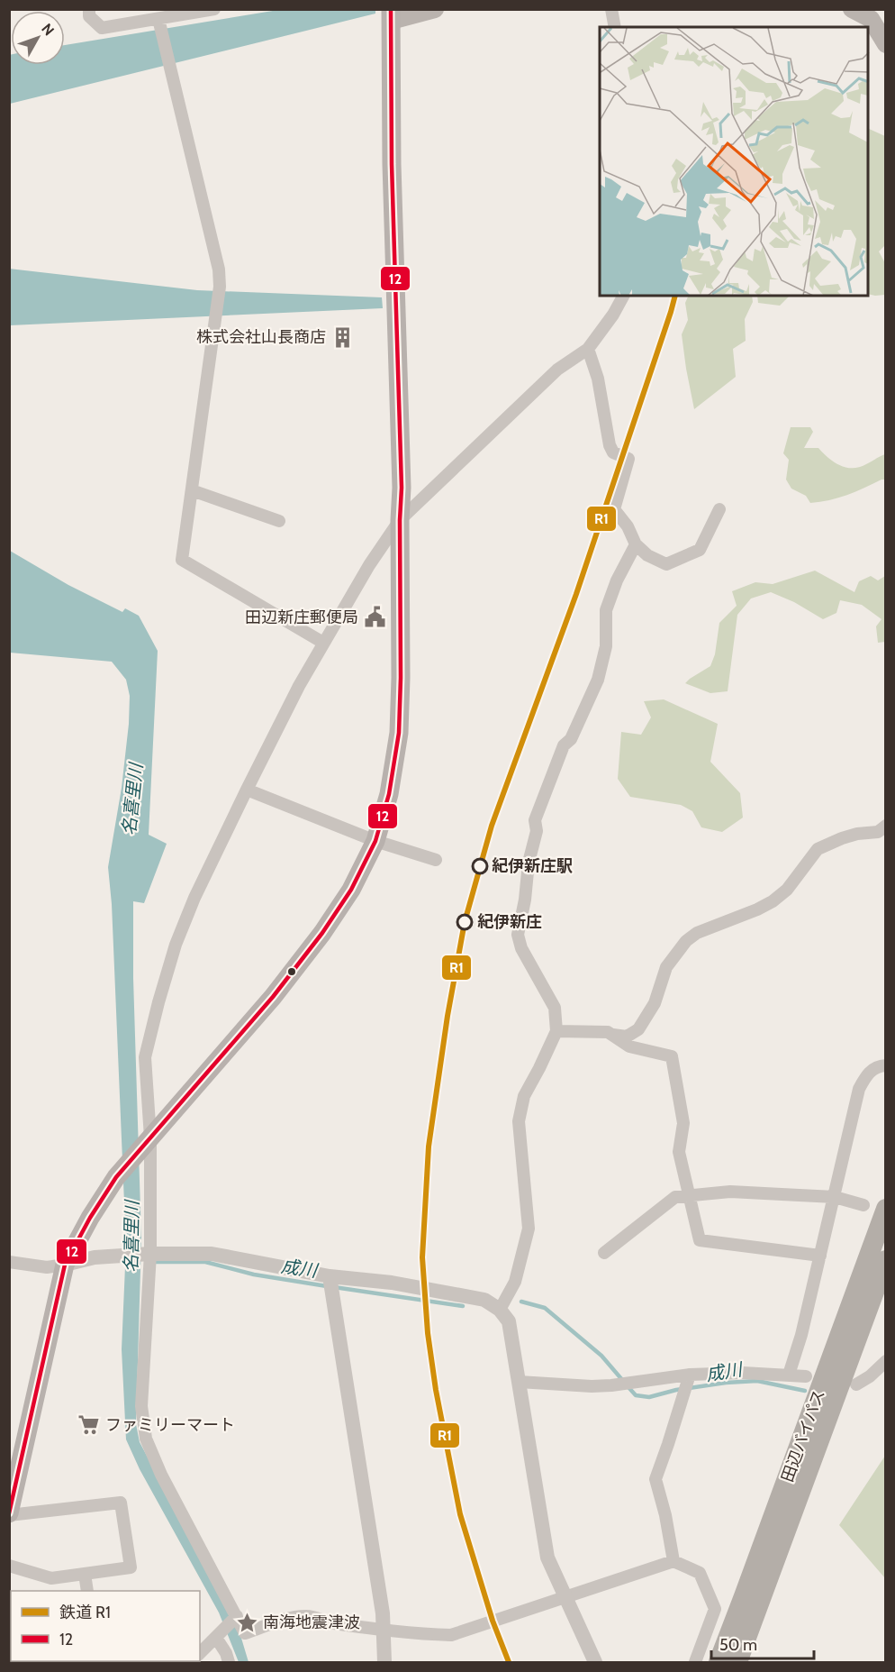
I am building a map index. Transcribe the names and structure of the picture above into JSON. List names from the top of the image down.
{
  "streets": {
    "highway": ["田辺バイパス"]
  },
  "water": ["名喜里川", "成川"],
  "places": {
    "building": ["株式会社山長商店"],
    "public building": ["田辺新庄郵便局"],
    "other": ["紀伊新庄駅", "紀伊新庄"],
    "supermarket": ["ファミリーマート"],
    "place": ["南海地震津波"]
  },
  "lines": ["transit line 12", "rail line R1"],
  "legend": ["鉄道 R1", "12"],
  "scale_bar": "50 m",
  "north": "top right"
}
